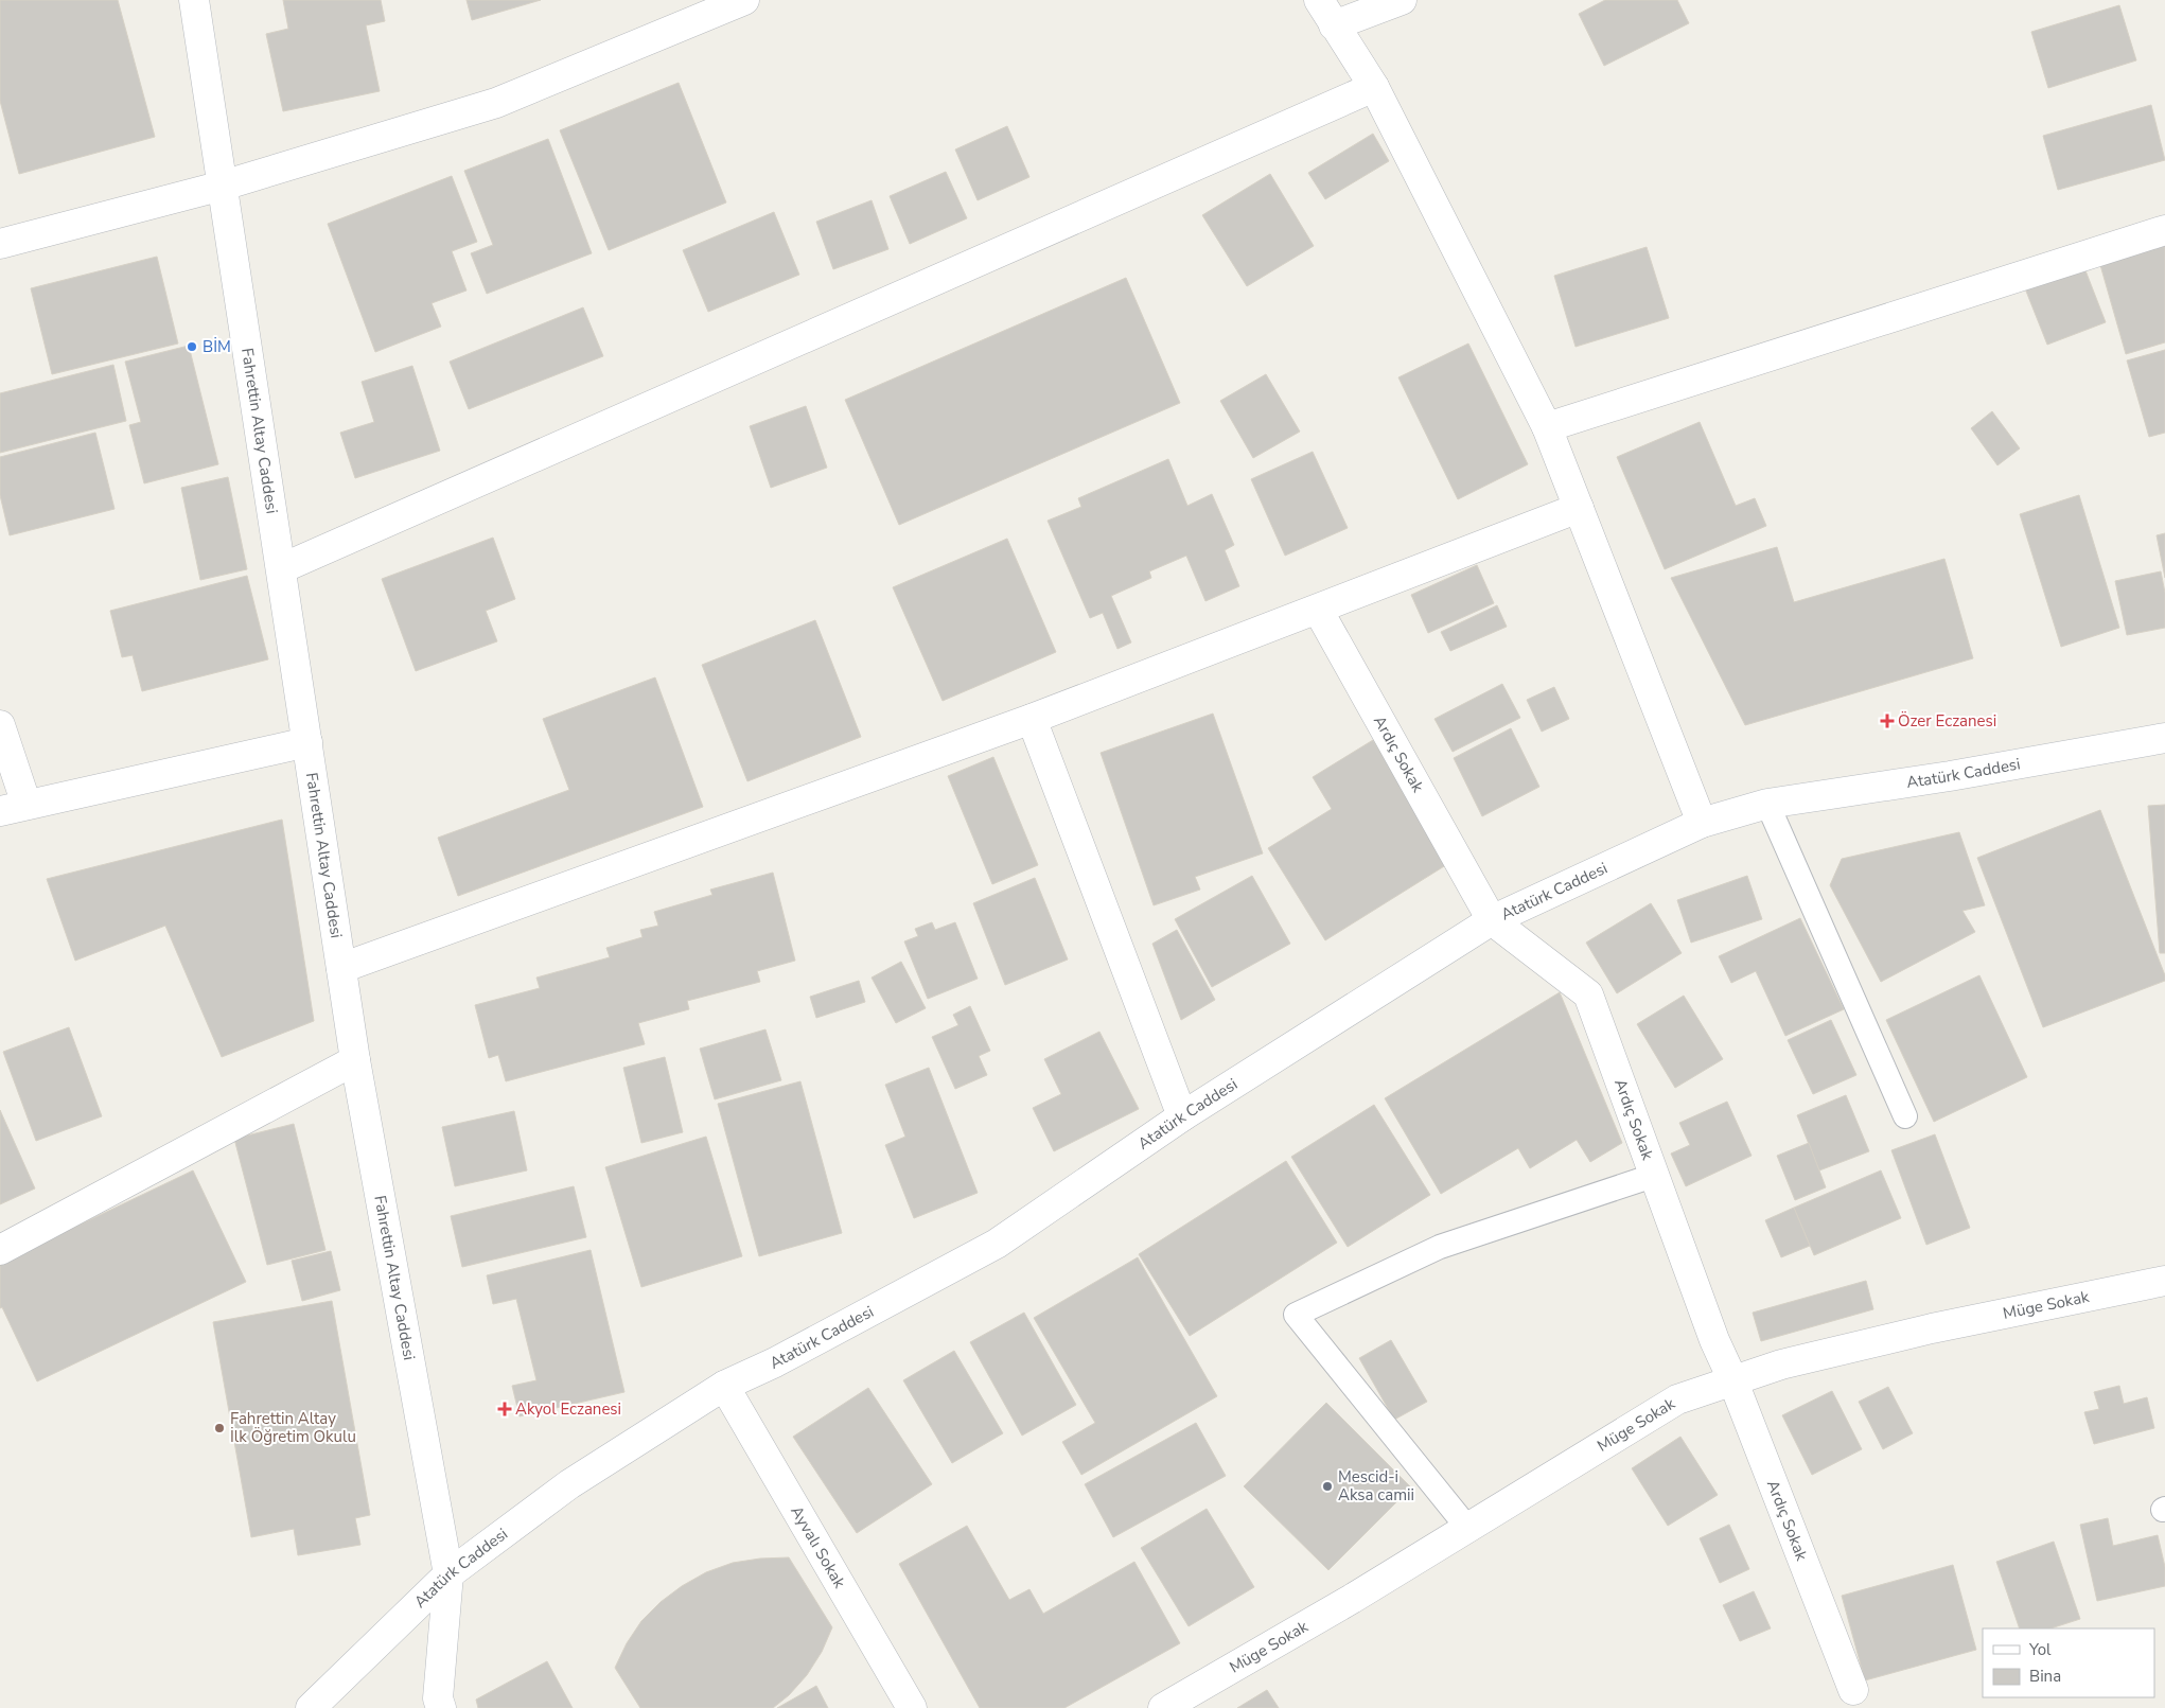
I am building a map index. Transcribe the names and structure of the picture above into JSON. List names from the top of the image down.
{
  "streets": {
    "street": [
      "Fahrettin Altay Caddesi",
      "Ardıç Sokak",
      "Atatürk Caddesi",
      "Müge Sokak",
      "Ayvalı Sokak"
    ]
  },
  "crossings": [
    ["Fahrettin Altay Caddesi", "Atatürk Caddesi"],
    ["Ardıç Sokak", "Atatürk Caddesi"],
    ["Ardıç Sokak", "Müge Sokak"],
    ["Atatürk Caddesi", "Ayvalı Sokak"]
  ],
  "places": {
    "other": ["BİM", "Fahrettin Altay İlk Öğretim Okulu", "Mescid-i Aksa camii"],
    "health": ["Özer Eczanesi", "Akyol Eczanesi"]
  },
  "legend": ["Yol", "Bina"]
}
